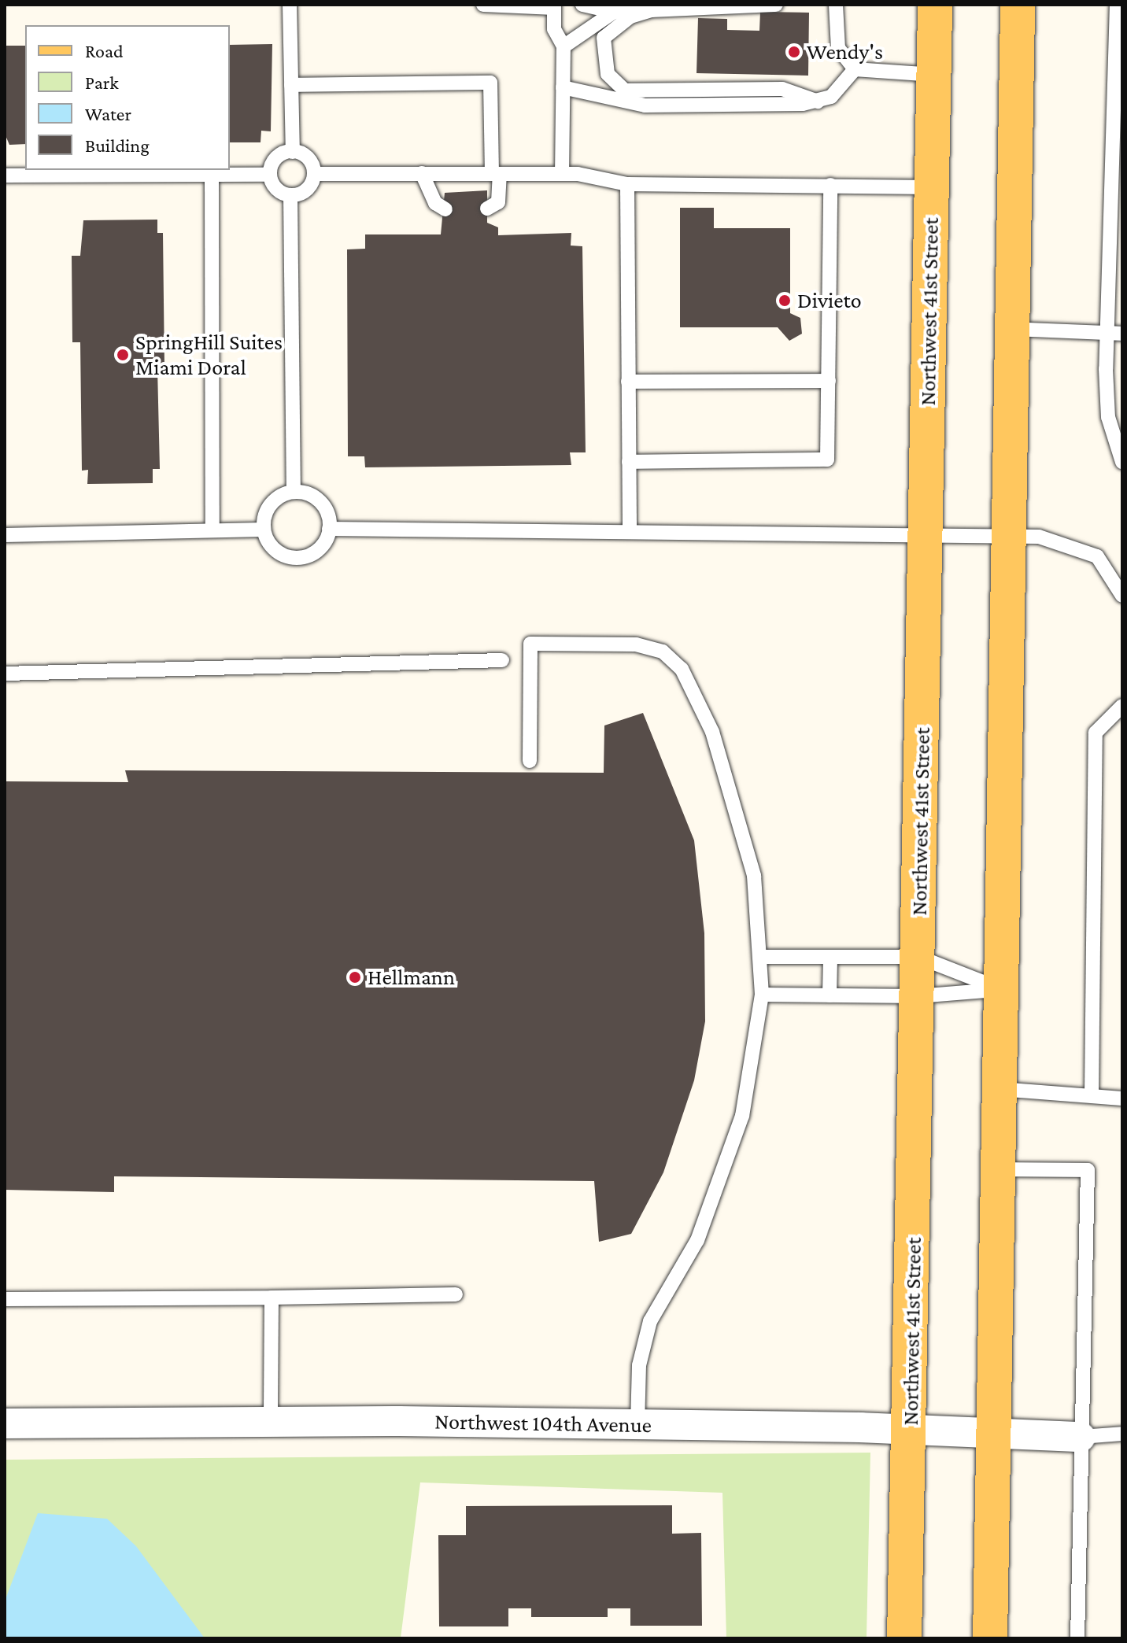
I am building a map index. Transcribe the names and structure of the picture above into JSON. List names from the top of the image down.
{
  "streets": {
    "main road": ["Northwest 41st Street"],
    "street": ["Northwest 104th Avenue"]
  },
  "crossings": [
    ["Northwest 41st Street", "Northwest 104th Avenue"]
  ],
  "places": [
    "Wendy's",
    "Divieto",
    "SpringHill Suites Miami Doral",
    "Hellmann"
  ],
  "legend": [
    "Road",
    "Park",
    "Water",
    "Building"
  ]
}
